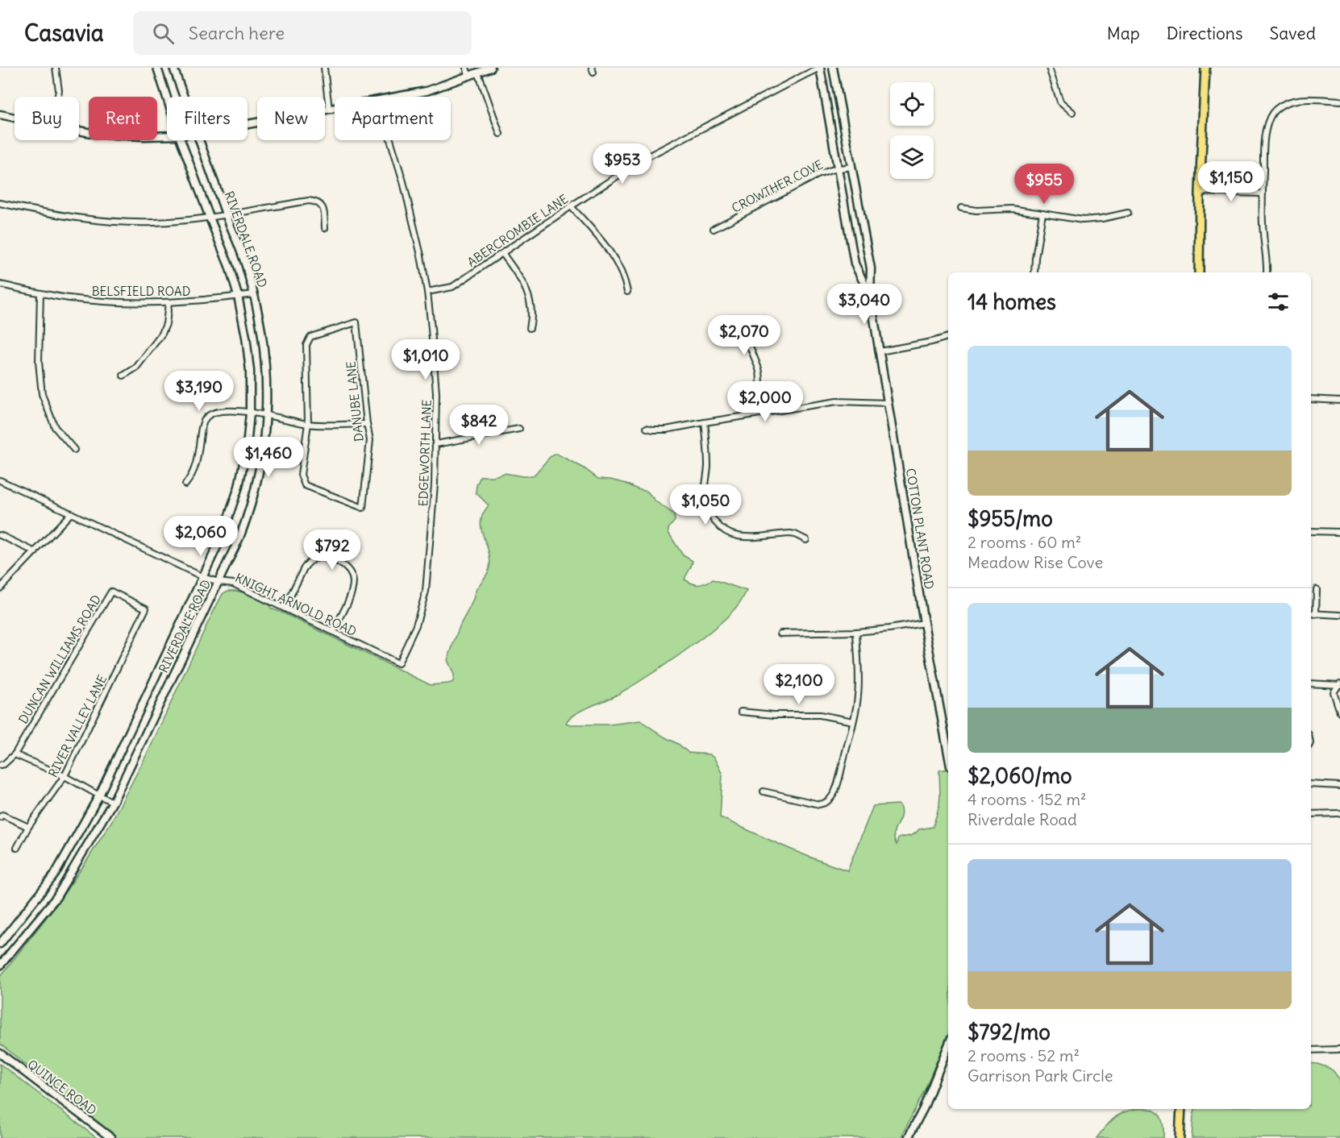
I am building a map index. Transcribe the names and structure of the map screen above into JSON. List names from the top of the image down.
{
  "streets": {
    "street": [
      "CROWTHER COVE",
      "ABERCROMBIE LANE",
      "RIVERDALE ROAD",
      "BELSFIELD ROAD",
      "DANUBE LANE",
      "EDGEWORTH LANE",
      "COTTON PLANT ROAD",
      "KNIGHT ARNOLD ROAD",
      "DUNCAN WILLIAMS ROAD",
      "RIVER VALLEY LANE",
      "QUINCE ROAD"
    ]
  },
  "crossings": [
    ["CROWTHER COVE", "COTTON PLANT ROAD"],
    ["ABERCROMBIE LANE", "EDGEWORTH LANE"],
    ["ABERCROMBIE LANE", "COTTON PLANT ROAD"],
    ["RIVERDALE ROAD", "BELSFIELD ROAD"],
    ["RIVERDALE ROAD", "KNIGHT ARNOLD ROAD"],
    ["EDGEWORTH LANE", "KNIGHT ARNOLD ROAD"],
    ["DUNCAN WILLIAMS ROAD", "RIVER VALLEY LANE"]
  ],
  "page": {
    "header": "Casavia",
    "search": "Search here",
    "nav": ["Map", "Directions", "Saved"],
    "chip": [
      "Buy",
      "Rent",
      "Filters",
      "New",
      "Apartment"
    ],
    "price": [
      "$953",
      "$1,150",
      "$955",
      "$3,040",
      "$2,070",
      "$1,010",
      "$3,190",
      "$2,000",
      "$842",
      "$1,460",
      "$1,050",
      "$2,060",
      "$792",
      "$2,100"
    ],
    "heading": "14 homes",
    "list": [
      {
        "name": "$955/mo",
        "note": "2 rooms · 60 m² · Meadow Rise Cove"
      },
      {
        "name": "$2,060/mo",
        "note": "4 rooms · 152 m² · Riverdale Road"
      },
      {
        "name": "$792/mo",
        "note": "2 rooms · 52 m² · Garrison Park Circle"
      }
    ]
  }
}
